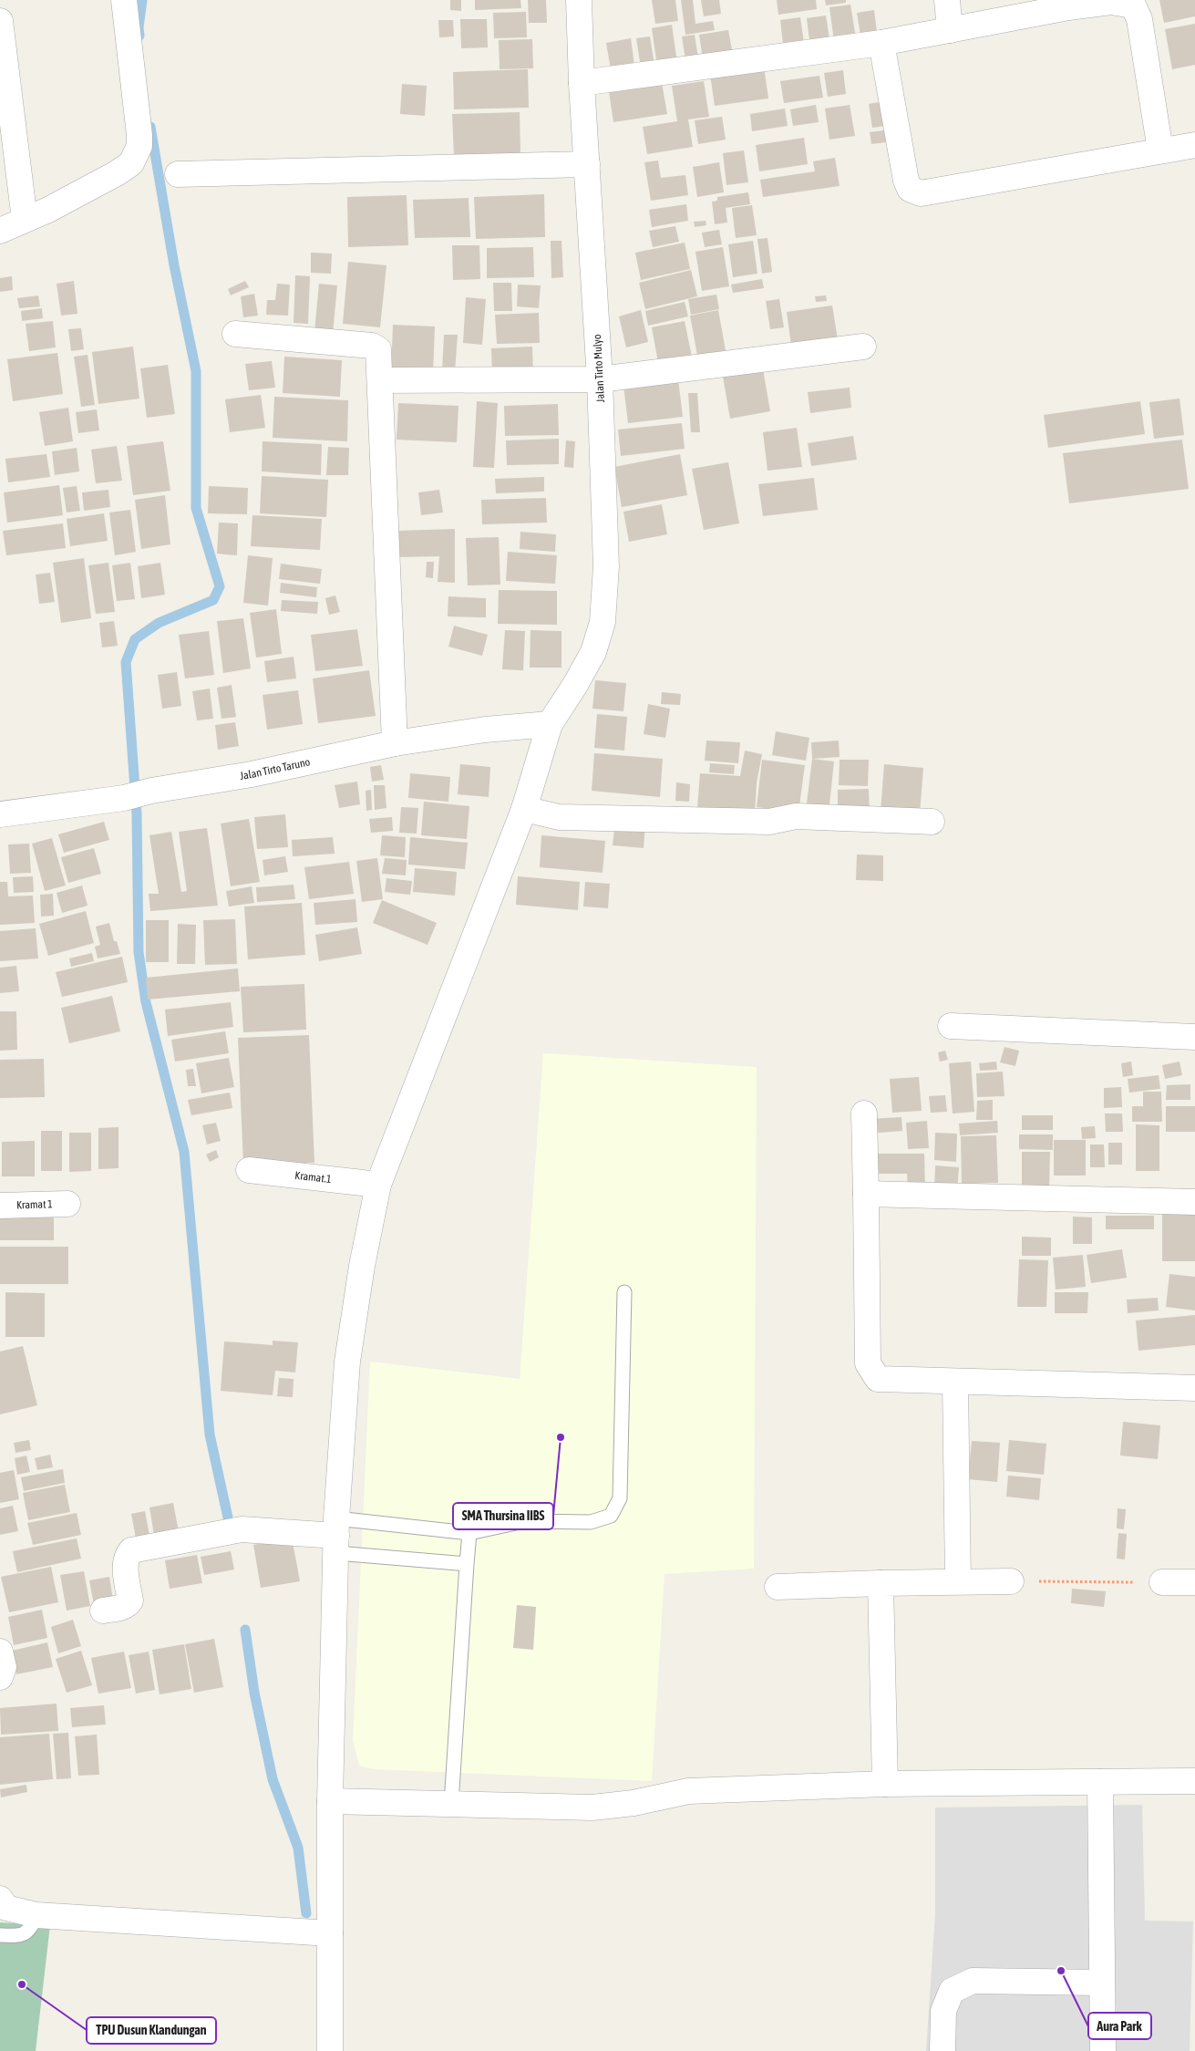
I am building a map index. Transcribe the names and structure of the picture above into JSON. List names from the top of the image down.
{
  "streets": {
    "street": [
      "Jalan Tirto Mulyo",
      "Jalan Tirto Taruno",
      "Kramat.1",
      "Kramat 1"
    ]
  },
  "crossings": [
    ["Jalan Tirto Mulyo", "Jalan Tirto Taruno"],
    ["Jalan Tirto Mulyo", "Kramat.1"]
  ],
  "places": ["SMA Thursina IIBS", "Aura Park", "TPU Dusun Klandungan"]
}
